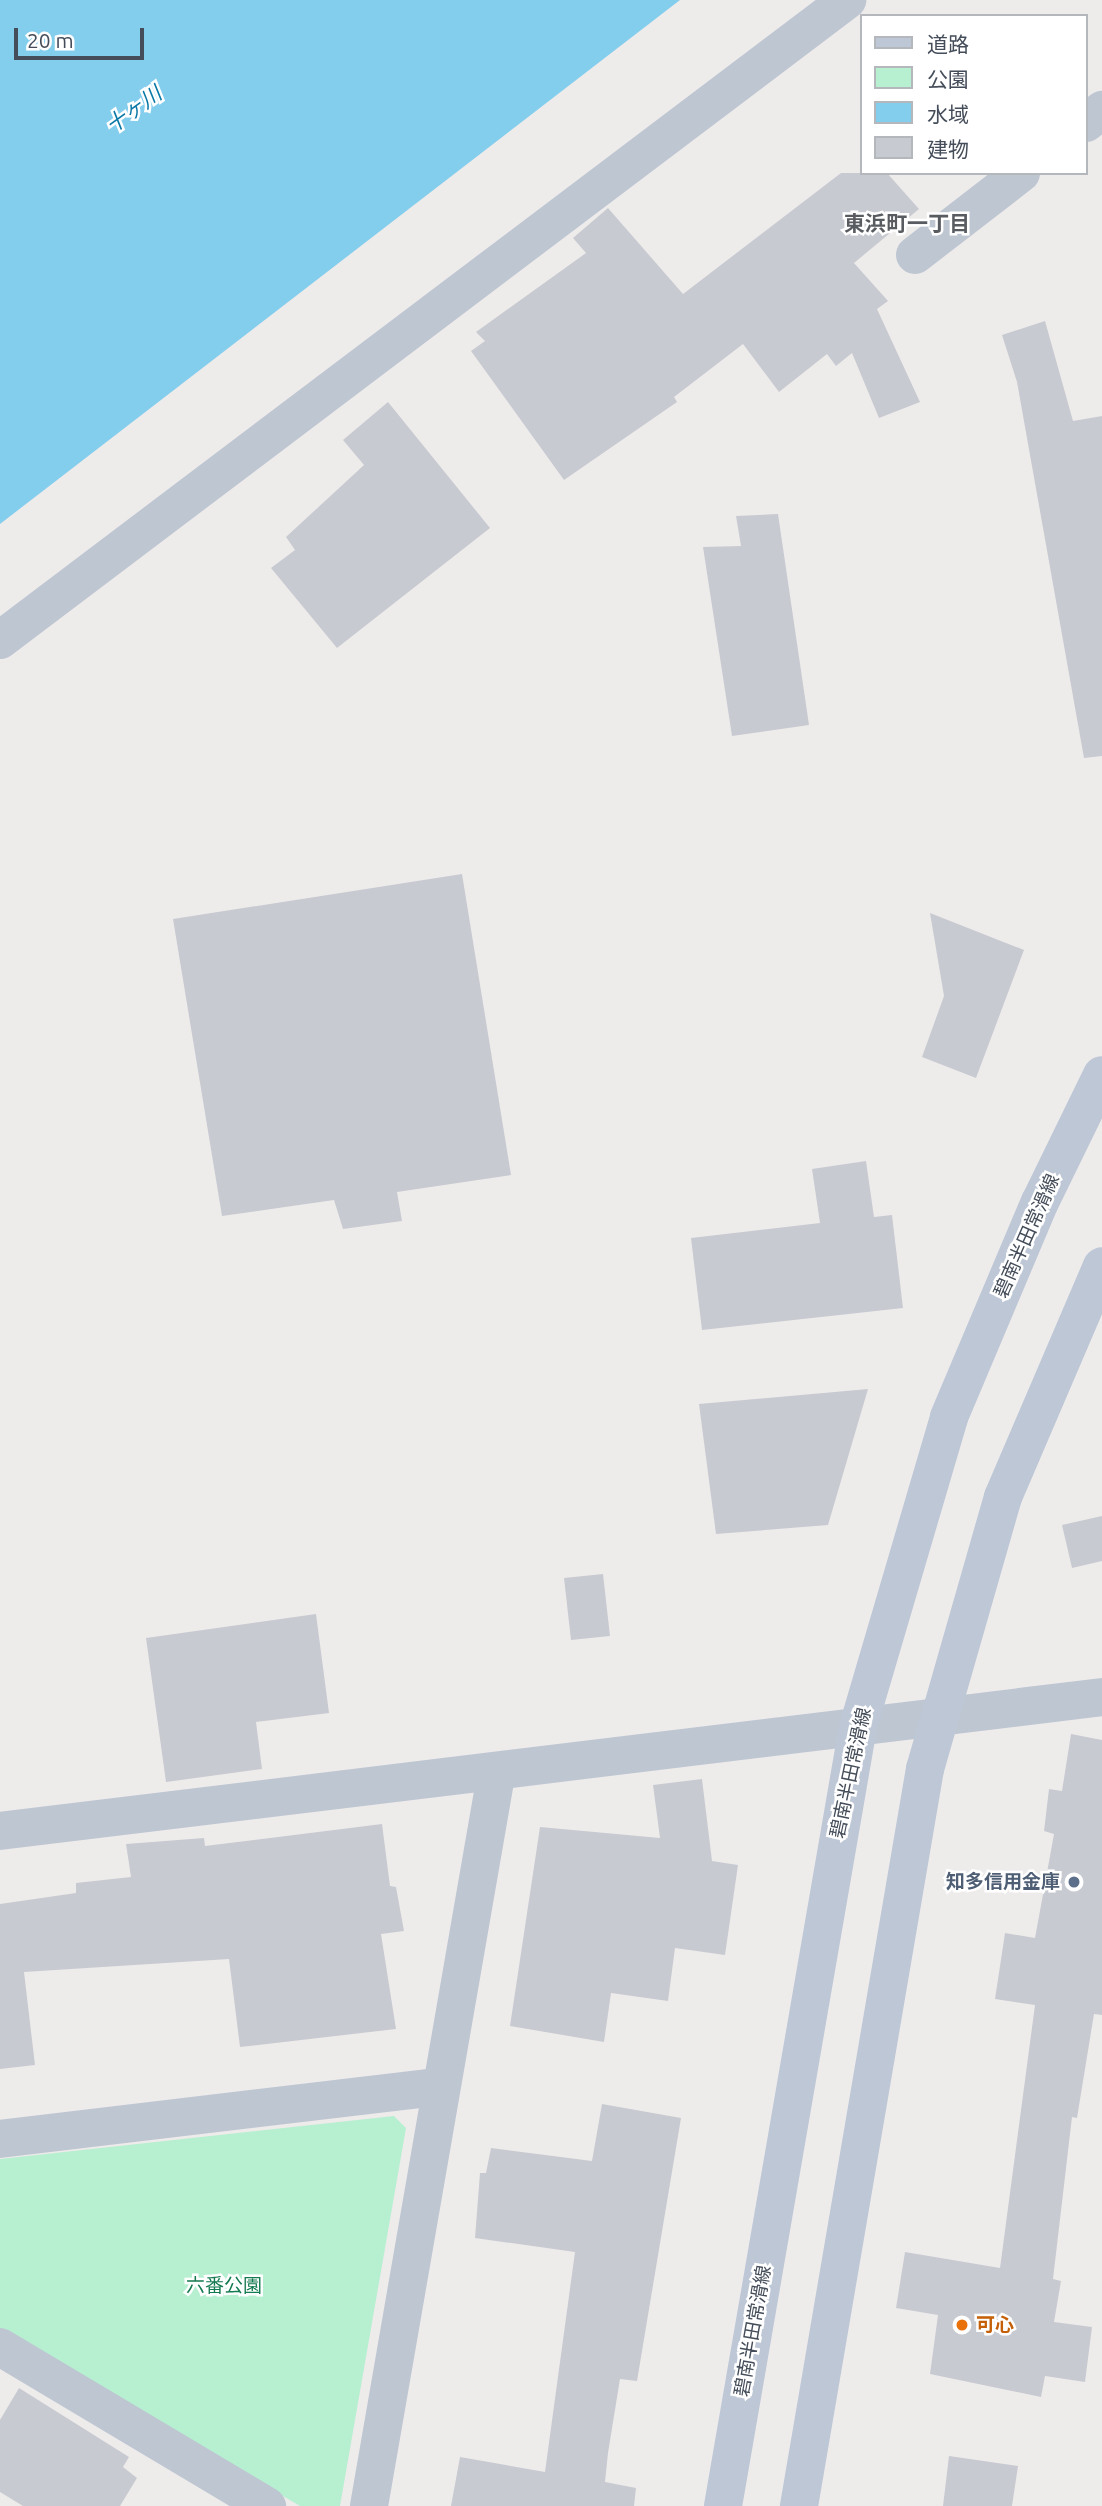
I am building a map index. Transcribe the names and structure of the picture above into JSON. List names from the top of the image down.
{
  "streets": {
    "main road": ["碧南半田常滑線"]
  },
  "districts": ["東浜町一丁目"],
  "water": ["十ヶ川"],
  "parks": ["六番公園"],
  "places": ["知多信用金庫", "可心"],
  "legend": [
    "道路",
    "公園",
    "水域",
    "建物"
  ],
  "scale_bar": "20 m"
}
